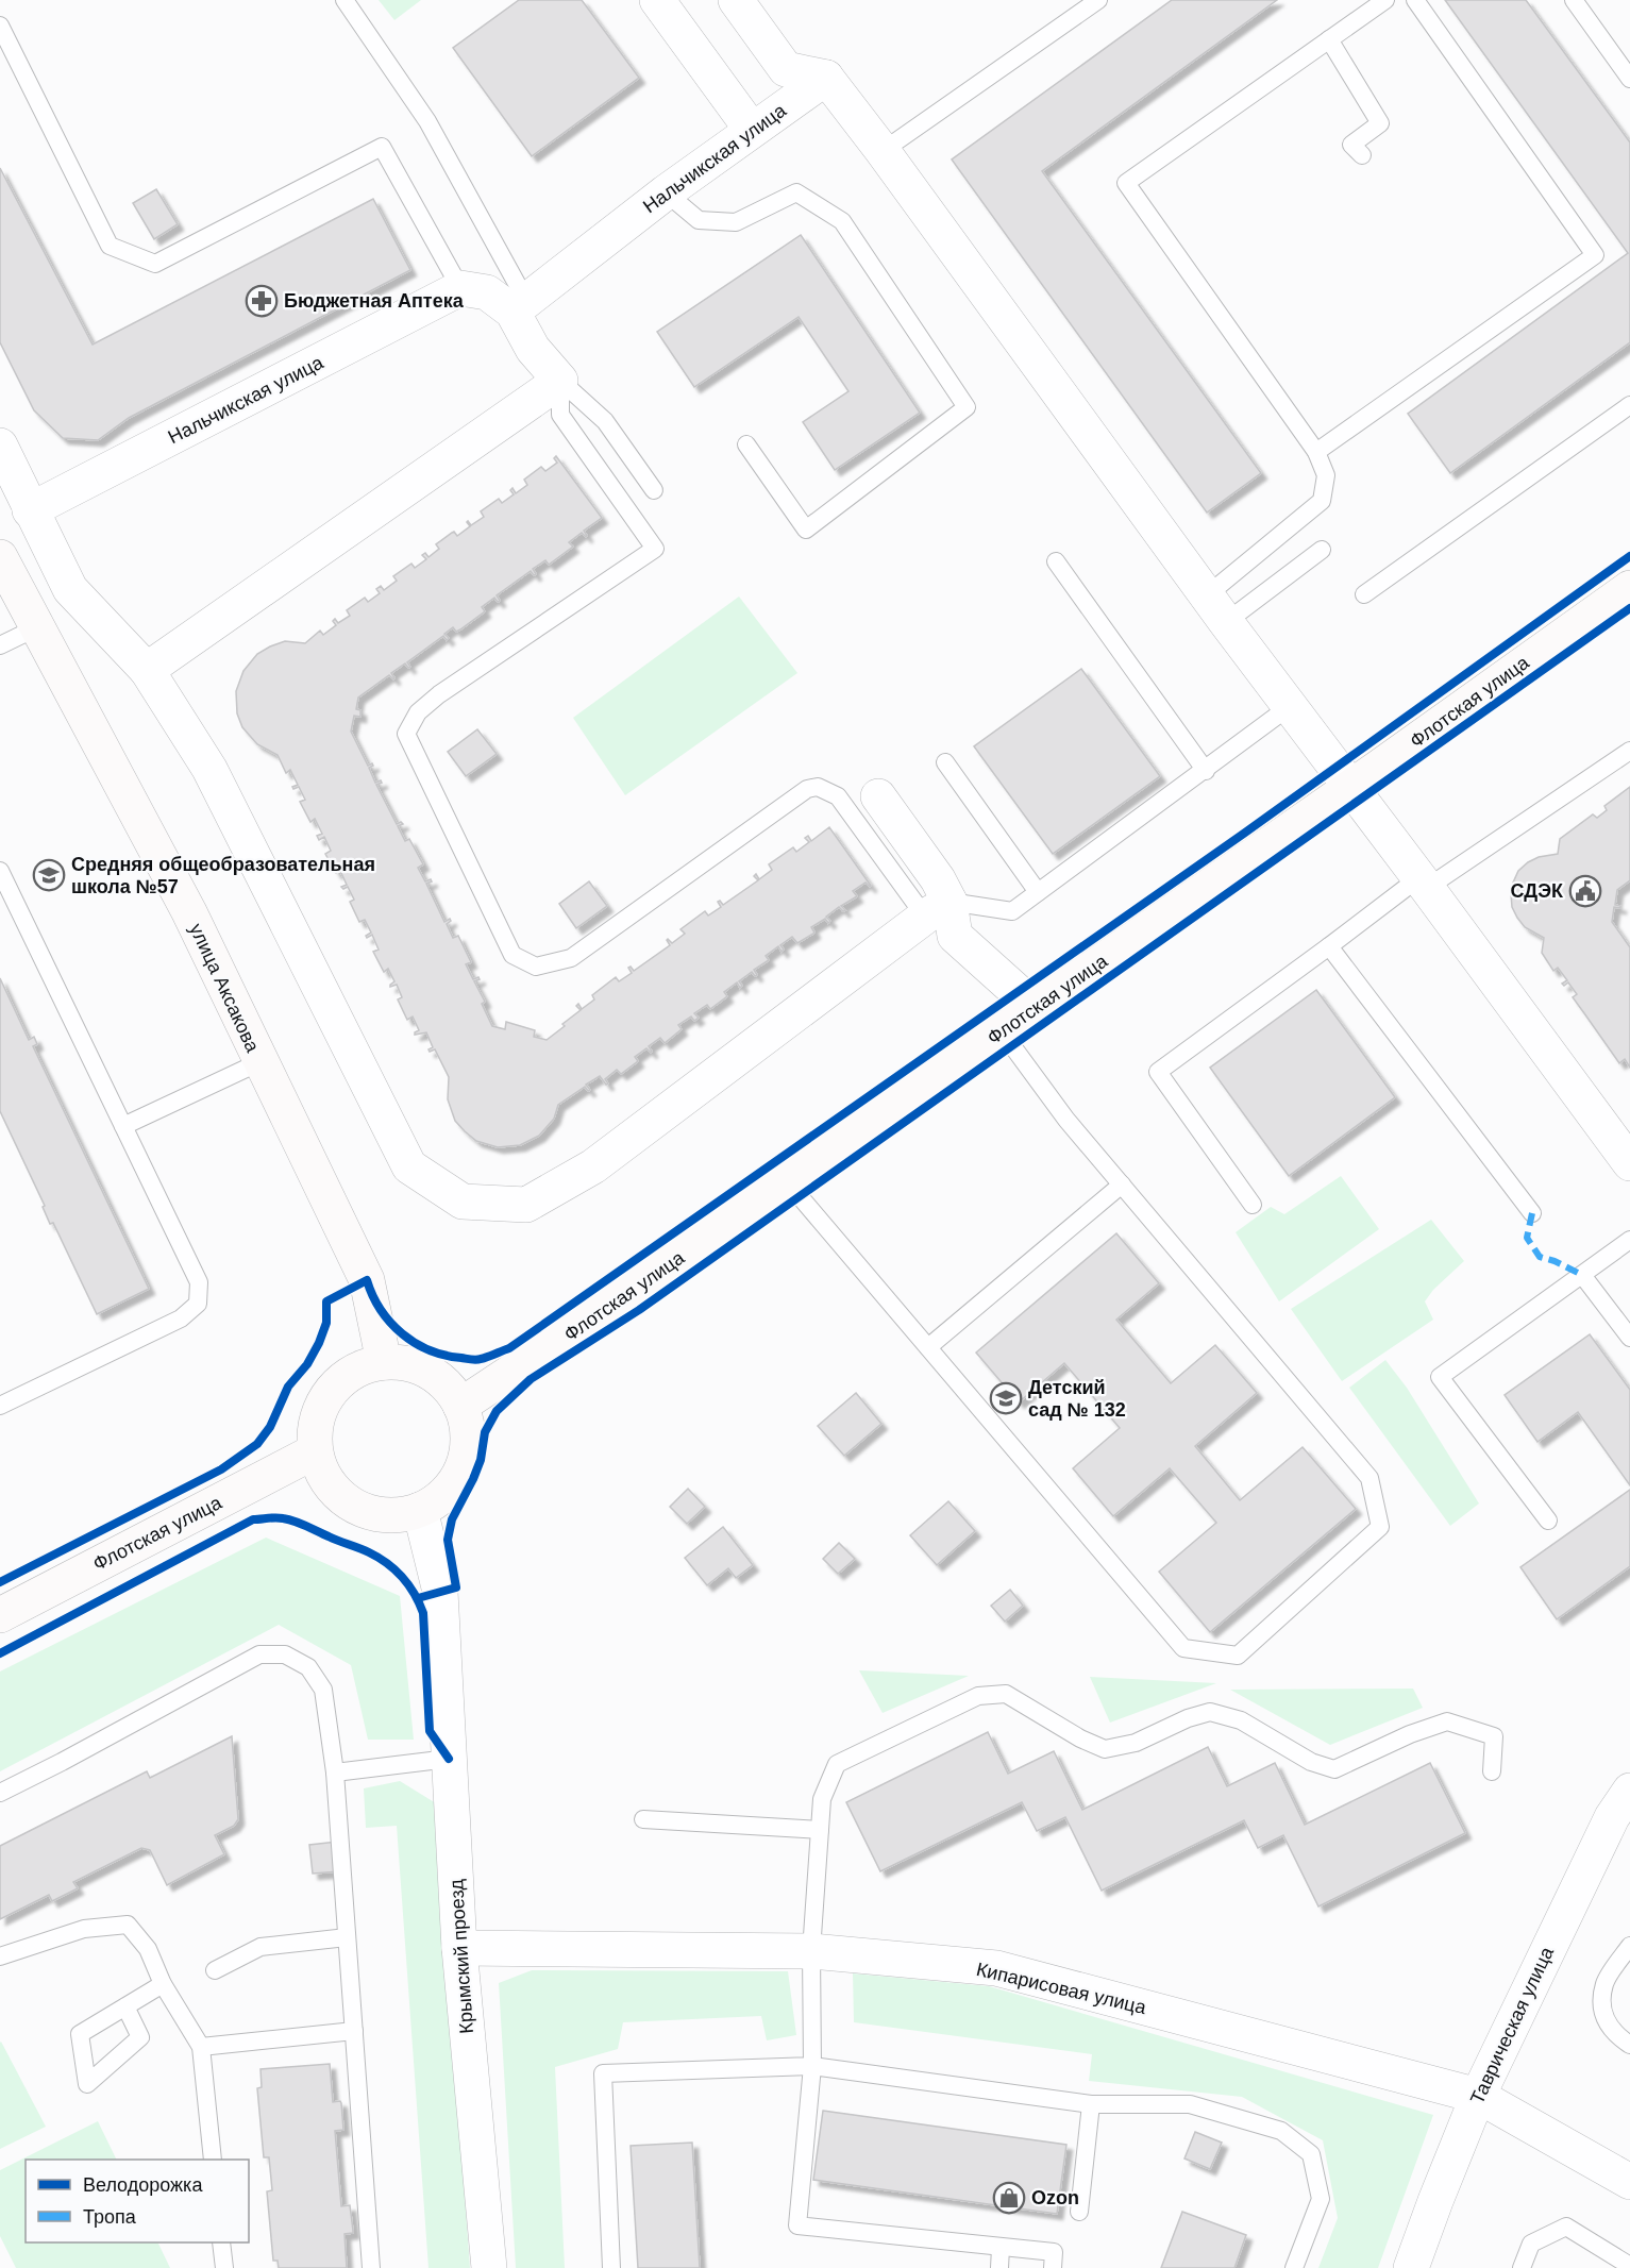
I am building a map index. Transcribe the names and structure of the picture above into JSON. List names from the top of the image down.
{
  "streets": {
    "street": [
      "Нальчикская улица",
      "Флотская улица",
      "улица Аксакова",
      "Крымский проезд",
      "Кипарисовая улица",
      "Таврическая улица"
    ]
  },
  "crossings": [
    ["Флотская улица", "улица Аксакова"],
    ["Флотская улица", "Крымский проезд"],
    ["улица Аксакова", "Крымский проезд"],
    ["Крымский проезд", "Кипарисовая улица"],
    ["Кипарисовая улица", "Таврическая улица"]
  ],
  "places": {
    "pharmacy": ["Бюджетная Аптека"],
    "school or university": ["Средняя общеобразовательная школа №57", "Детский сад № 132"],
    "public building": ["СДЭК"],
    "shop": ["Ozon"]
  },
  "legend": ["Велодорожка", "Тропа"]
}
